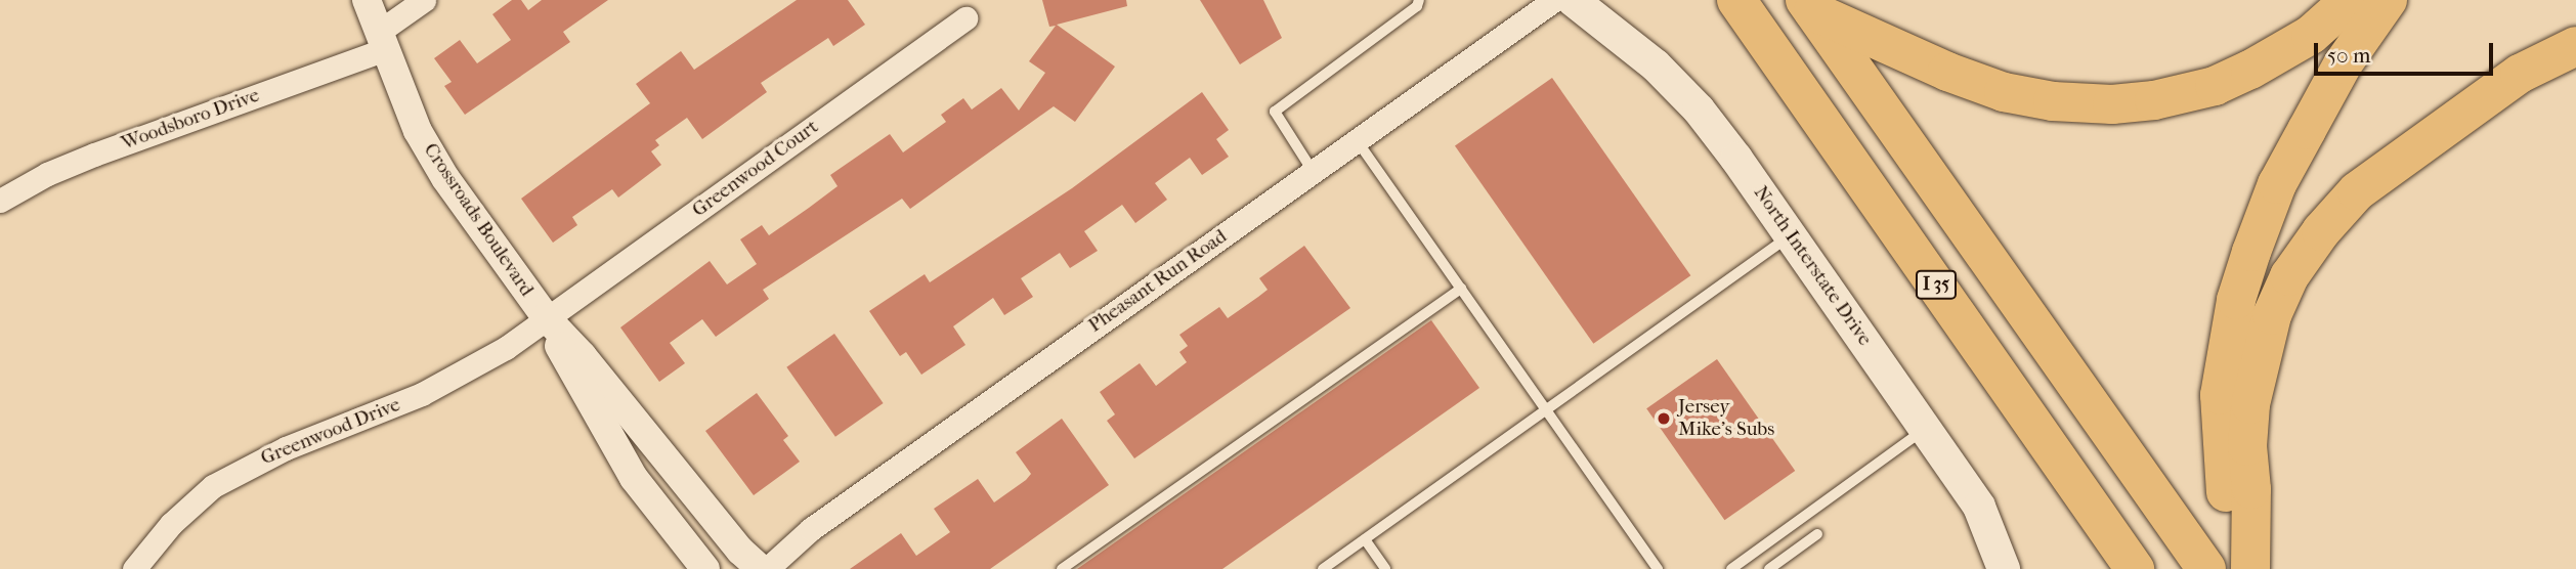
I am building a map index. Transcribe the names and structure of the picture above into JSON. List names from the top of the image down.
{
  "streets": {
    "highway": ["I 35"],
    "main road": ["North Interstate Drive"],
    "street": [
      "Woodsboro Drive",
      "Greenwood Court",
      "Crossroads Boulevard",
      "Pheasant Run Road",
      "Greenwood Drive"
    ]
  },
  "crossings": [
    ["Woodsboro Drive", "Crossroads Boulevard"],
    ["Greenwood Court", "Crossroads Boulevard"],
    ["Greenwood Court", "Greenwood Drive"],
    ["Crossroads Boulevard", "Greenwood Drive"]
  ],
  "places": ["Jersey Mike's Subs"],
  "scale_bar": "50 m"
}
